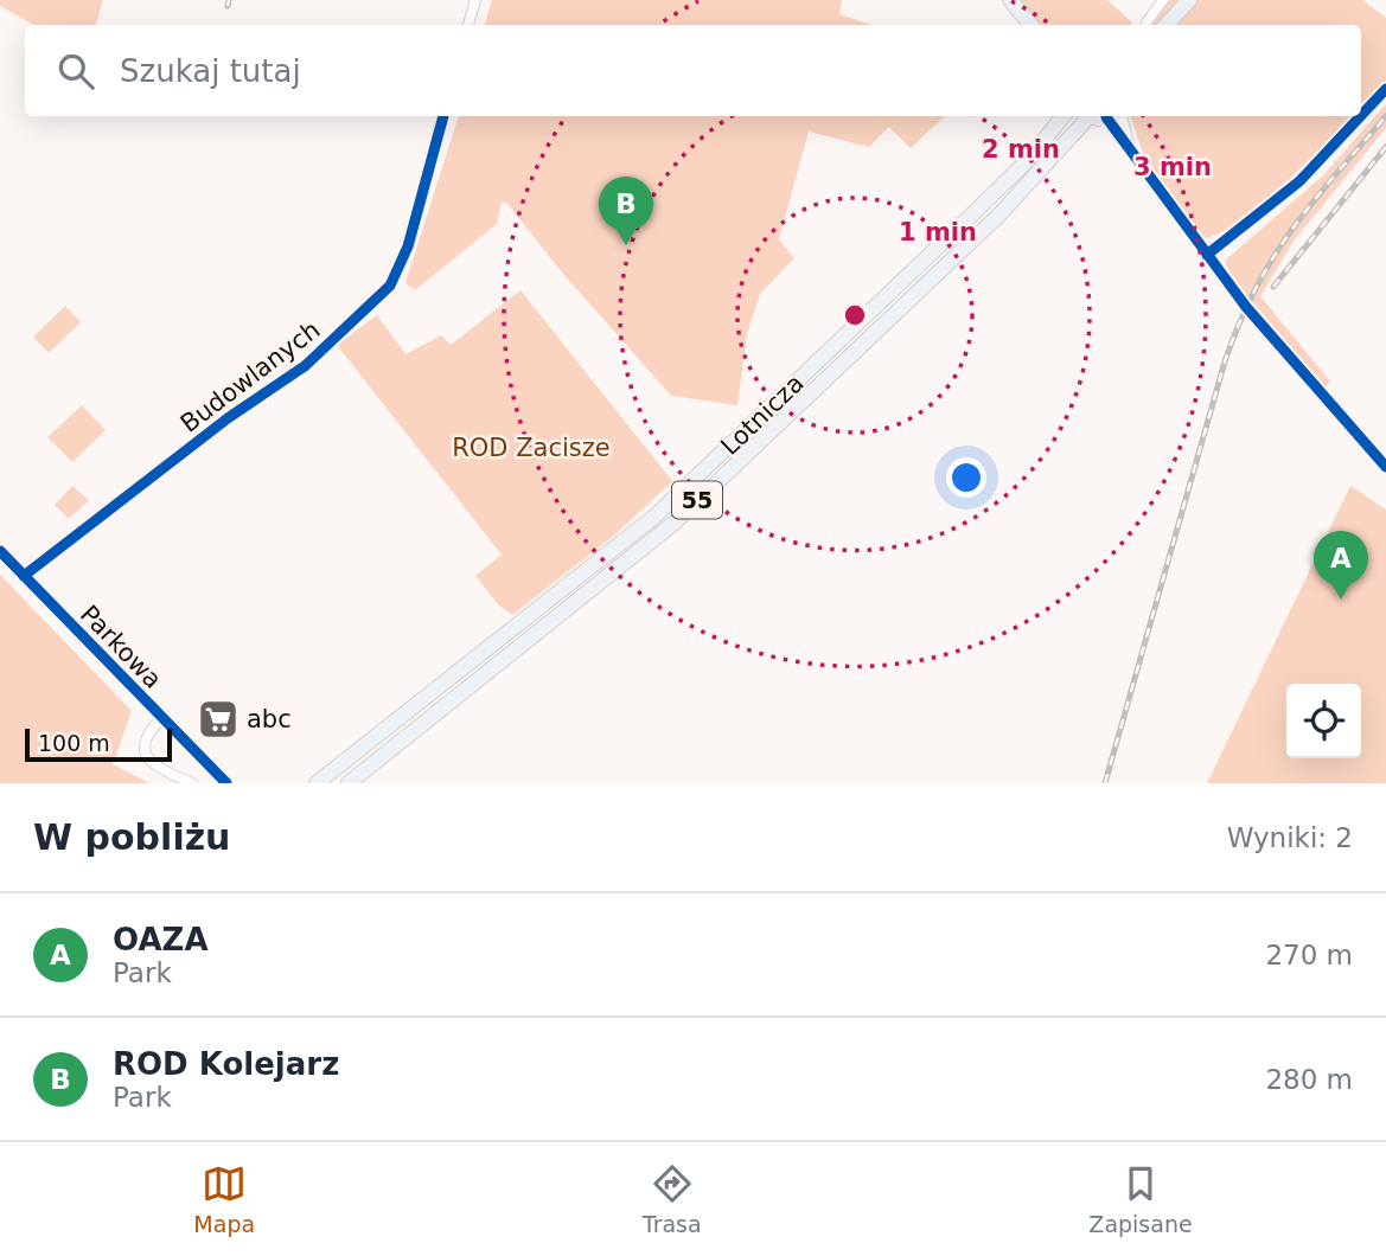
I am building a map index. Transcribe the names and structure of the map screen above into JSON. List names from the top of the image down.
{
  "streets": {
    "main road": ["Lotnicza", "55"],
    "street": ["Budowlanych", "Parkowa"]
  },
  "crossings": [
    ["Budowlanych", "Parkowa"]
  ],
  "parks": ["ROD Zacisze"],
  "places": {
    "supermarket": ["abc"]
  },
  "scale_bar": "100 m",
  "page": {
    "search": "Szukaj tutaj",
    "pins": ["B", "A"],
    "scale": "100 m",
    "heading": ["W pobliżu", "Wyniki: 2"],
    "list": [
      {
        "mark": "A",
        "name": "OAZA",
        "note": "Park",
        "value": "270 m"
      },
      {
        "mark": "B",
        "name": "ROD Kolejarz",
        "note": "Park",
        "value": "280 m"
      }
    ],
    "nav": ["Mapa", "Trasa", "Zapisane"]
  },
  "rings": ["2 min", "3 min", "1 min"]
}
